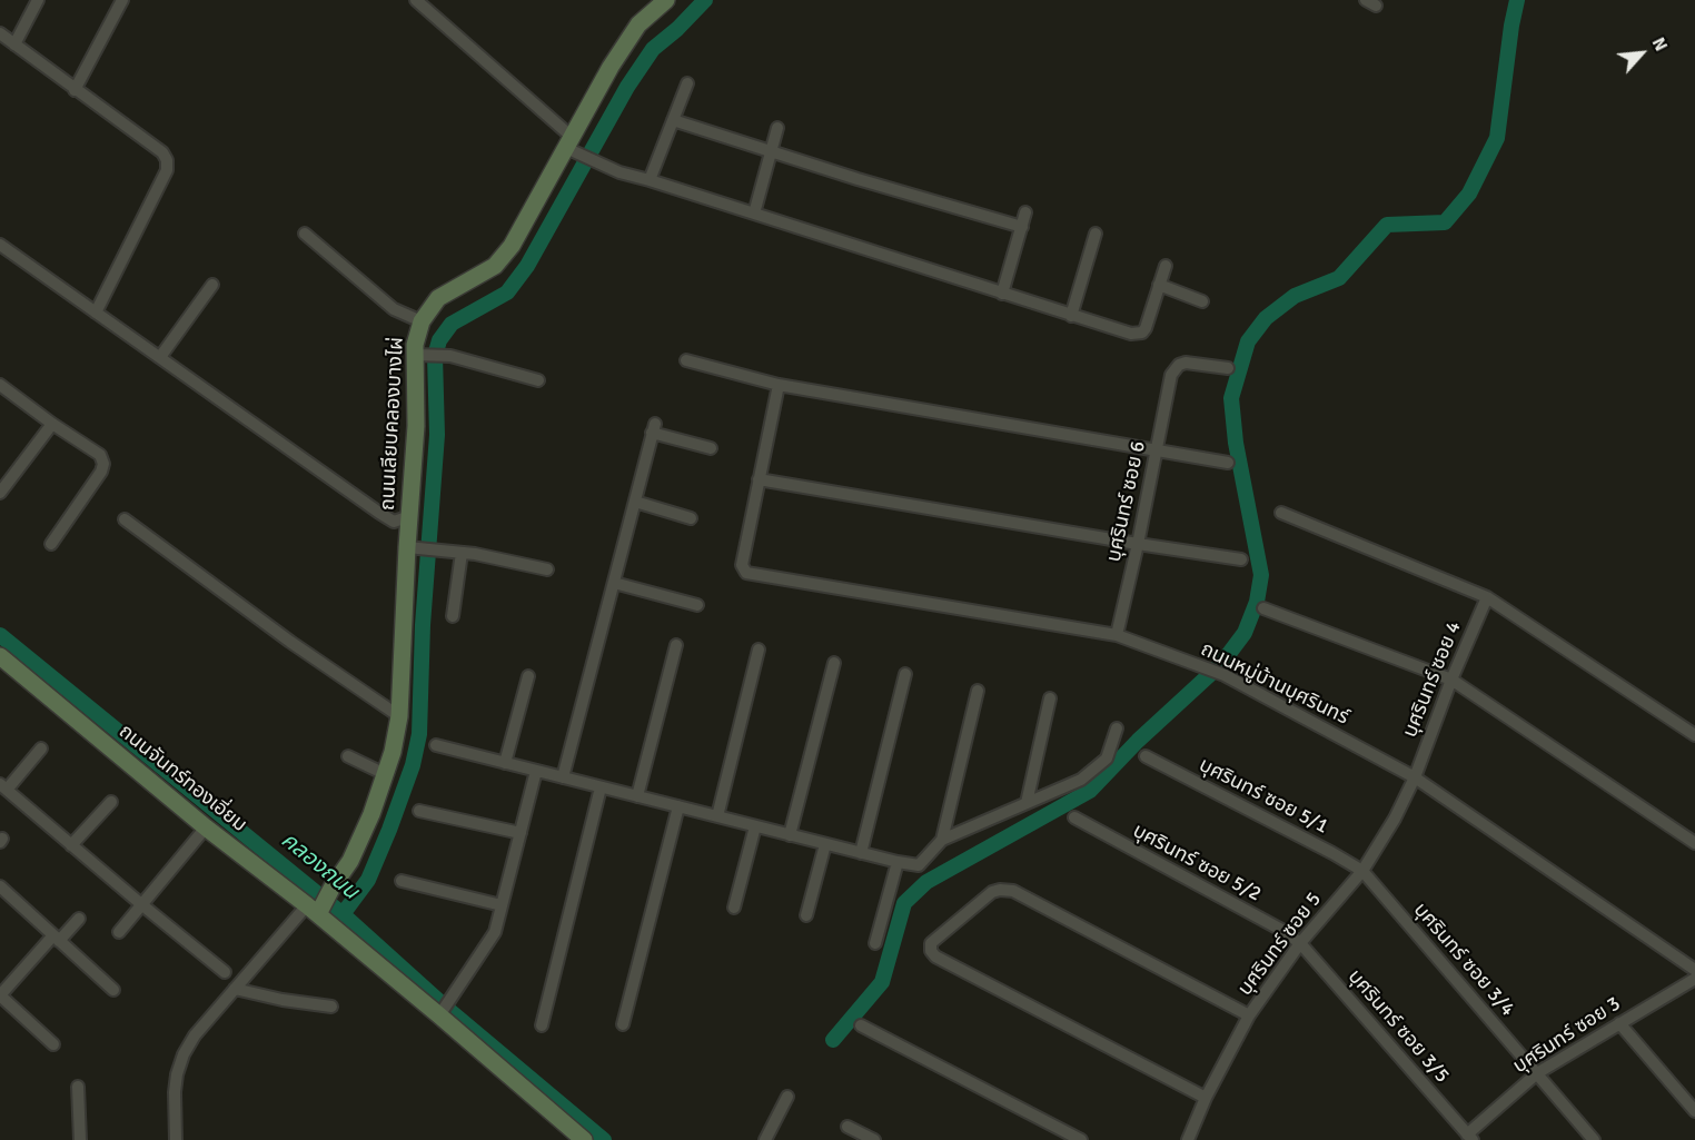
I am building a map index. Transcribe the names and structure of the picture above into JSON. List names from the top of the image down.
{
  "streets": {
    "street": [
      "ถนนเลียบคลองบางไผ่",
      "บุศรินทร์ ซอย 6",
      "บุศรินทร์ ซอย 4",
      "ถนนหมู่บ้านบุศรินทร์",
      "ถนนจันทร์ทองเอี่ยม",
      "บุศรินทร์ ซอย 5/1",
      "บุศรินทร์ ซอย 5/2",
      "บุศรินทร์ ซอย 5",
      "บุศรินทร์ ซอย 3/4",
      "บุศรินทร์ ซอย 3/5",
      "บุศรินทร์ ซอย 3"
    ]
  },
  "crossings": [
    ["ถนนเลียบคลองบางไผ่", "ถนนจันทร์ทองเอี่ยม"],
    ["บุศรินทร์ ซอย 6", "ถนนหมู่บ้านบุศรินทร์"],
    ["บุศรินทร์ ซอย 4", "ถนนหมู่บ้านบุศรินทร์"],
    ["บุศรินทร์ ซอย 4", "บุศรินทร์ ซอย 5"],
    ["ถนนหมู่บ้านบุศรินทร์", "บุศรินทร์ ซอย 5"],
    ["บุศรินทร์ ซอย 5/1", "บุศรินทร์ ซอย 5"],
    ["บุศรินทร์ ซอย 5/1", "บุศรินทร์ ซอย 3/4"],
    ["บุศรินทร์ ซอย 5/2", "บุศรินทร์ ซอย 5"],
    ["บุศรินทร์ ซอย 5/2", "บุศรินทร์ ซอย 3/5"],
    ["บุศรินทร์ ซอย 5", "บุศรินทร์ ซอย 3/4"],
    ["บุศรินทร์ ซอย 5", "บุศรินทร์ ซอย 3/5"],
    ["บุศรินทร์ ซอย 3/4", "บุศรินทร์ ซอย 3"],
    ["บุศรินทร์ ซอย 3/5", "บุศรินทร์ ซอย 3"]
  ],
  "water": ["คลองถนน"],
  "north": "top right"
}
